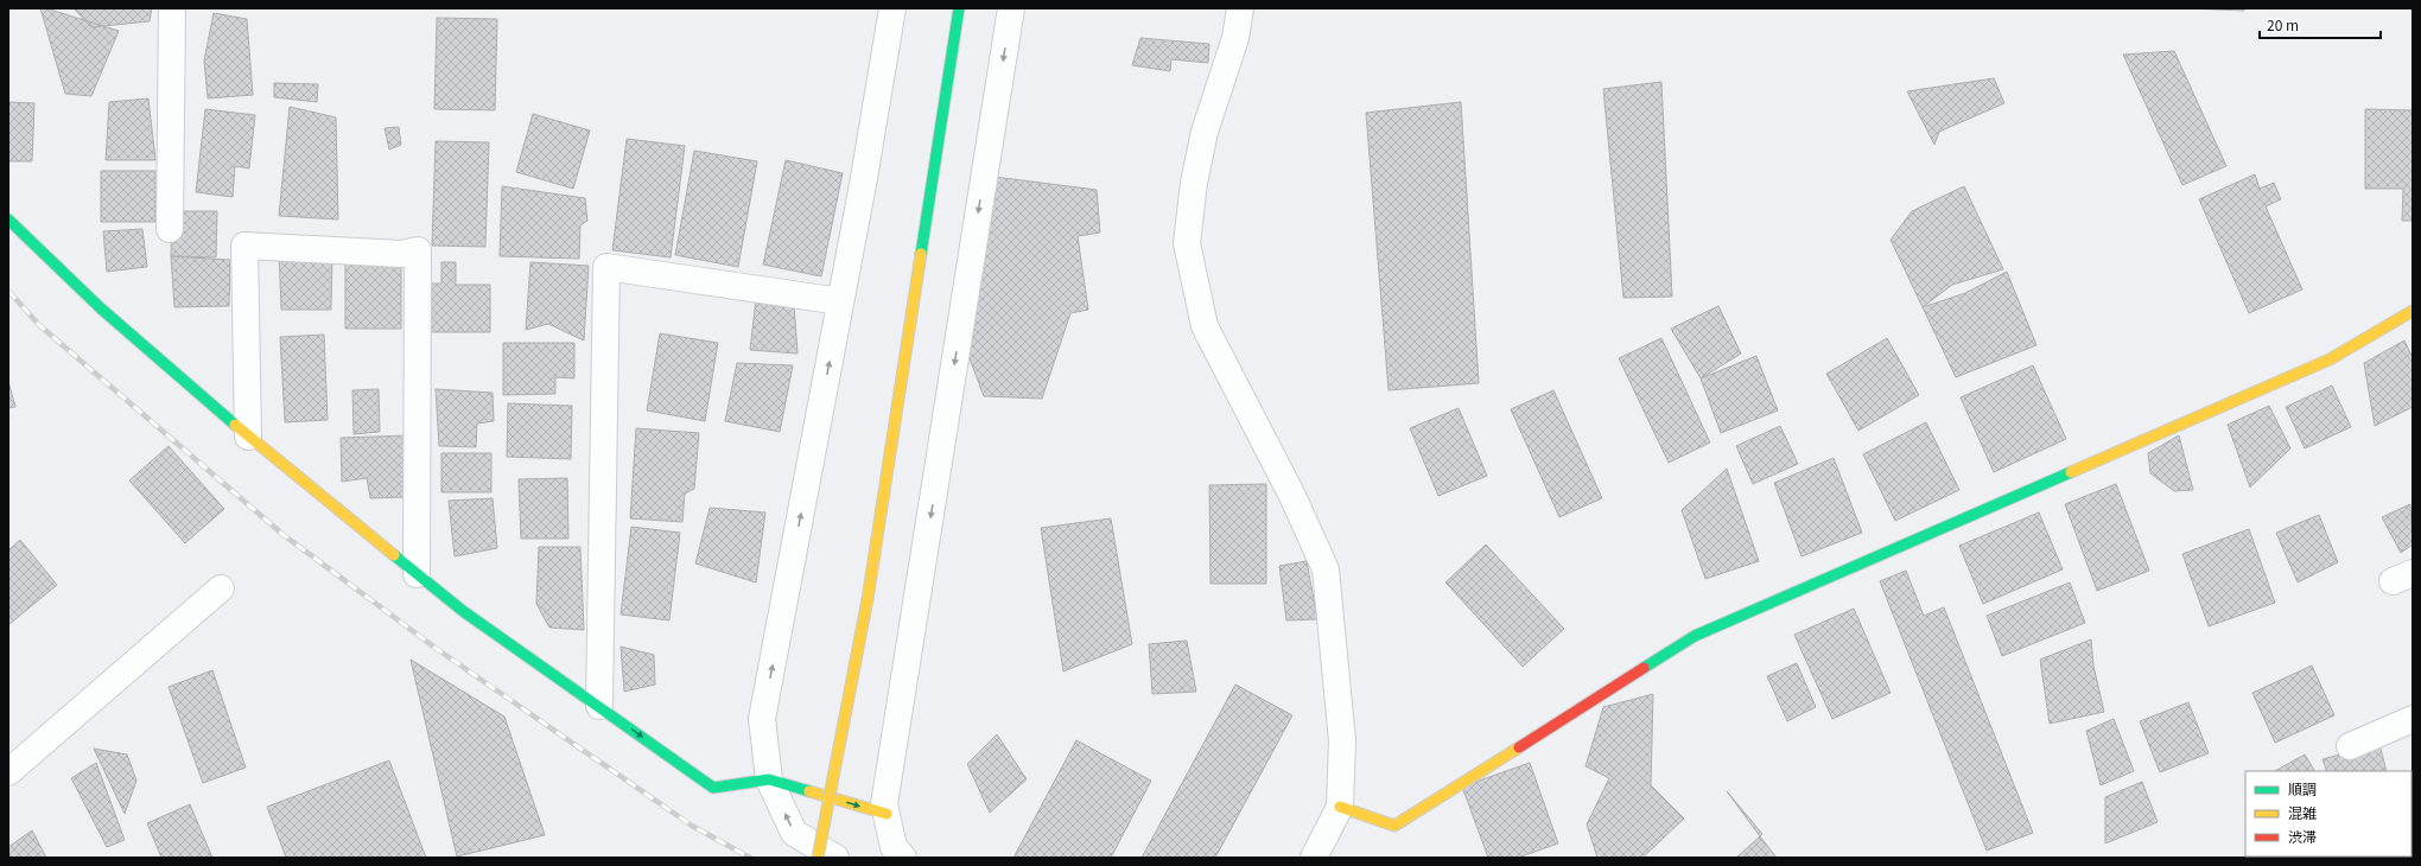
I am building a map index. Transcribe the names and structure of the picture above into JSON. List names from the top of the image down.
{
  "legend": ["順調", "混雑", "渋滞"],
  "scale_bar": "20 m"
}
